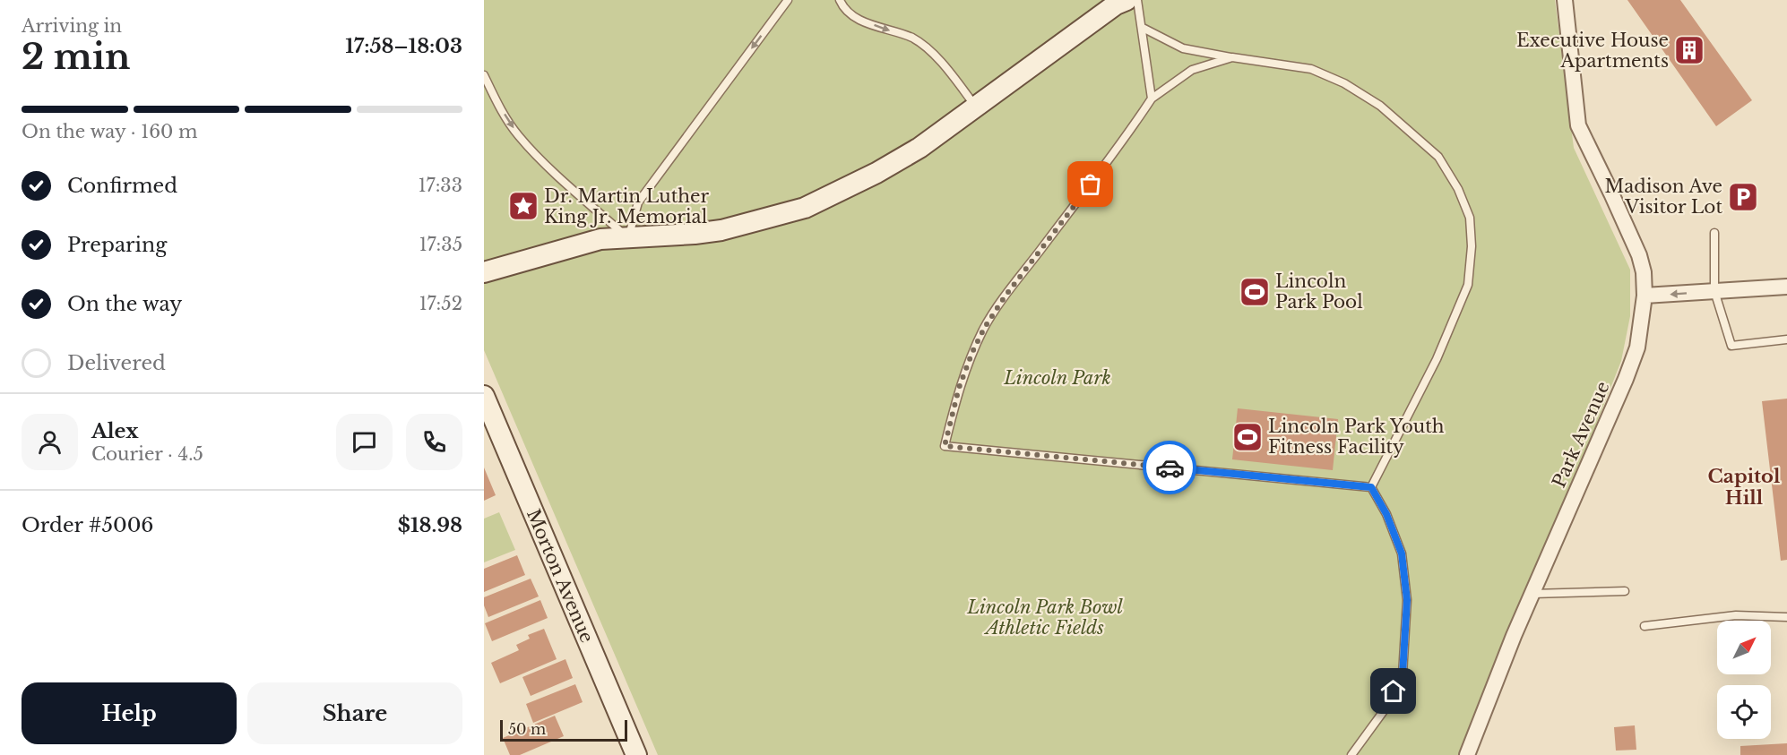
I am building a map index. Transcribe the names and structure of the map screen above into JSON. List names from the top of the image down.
{
  "streets": {
    "street": ["Park Avenue", "Morton Avenue"]
  },
  "districts": ["Capitol Hill"],
  "parks": ["Lincoln Park", "Lincoln Park Bowl Athletic Fields"],
  "places": {
    "building": ["Executive House Apartments"],
    "parking": ["Madison Ave Visitor Lot"],
    "place": ["Dr. Martin Luther King Jr. Memorial"],
    "sports": ["Lincoln Park Pool", "Lincoln Park Youth Fitness Facility"]
  },
  "scale_bar": "50 m",
  "north": "top right",
  "page": {
    "heading": ["2 min", "Arriving in", "17:58–18:03"],
    "panel": [
      "Alex",
      "Courier · 4.5",
      "Order #5006",
      "$18.98"
    ],
    "bar": "On the way · 160 m",
    "list": [
      ["Confirmed", "17:33"],
      ["Preparing", "17:35"],
      ["On the way", "17:52"],
      "Delivered"
    ],
    "buttons": ["Help", "Share"],
    "scale": "50 m"
  }
}
